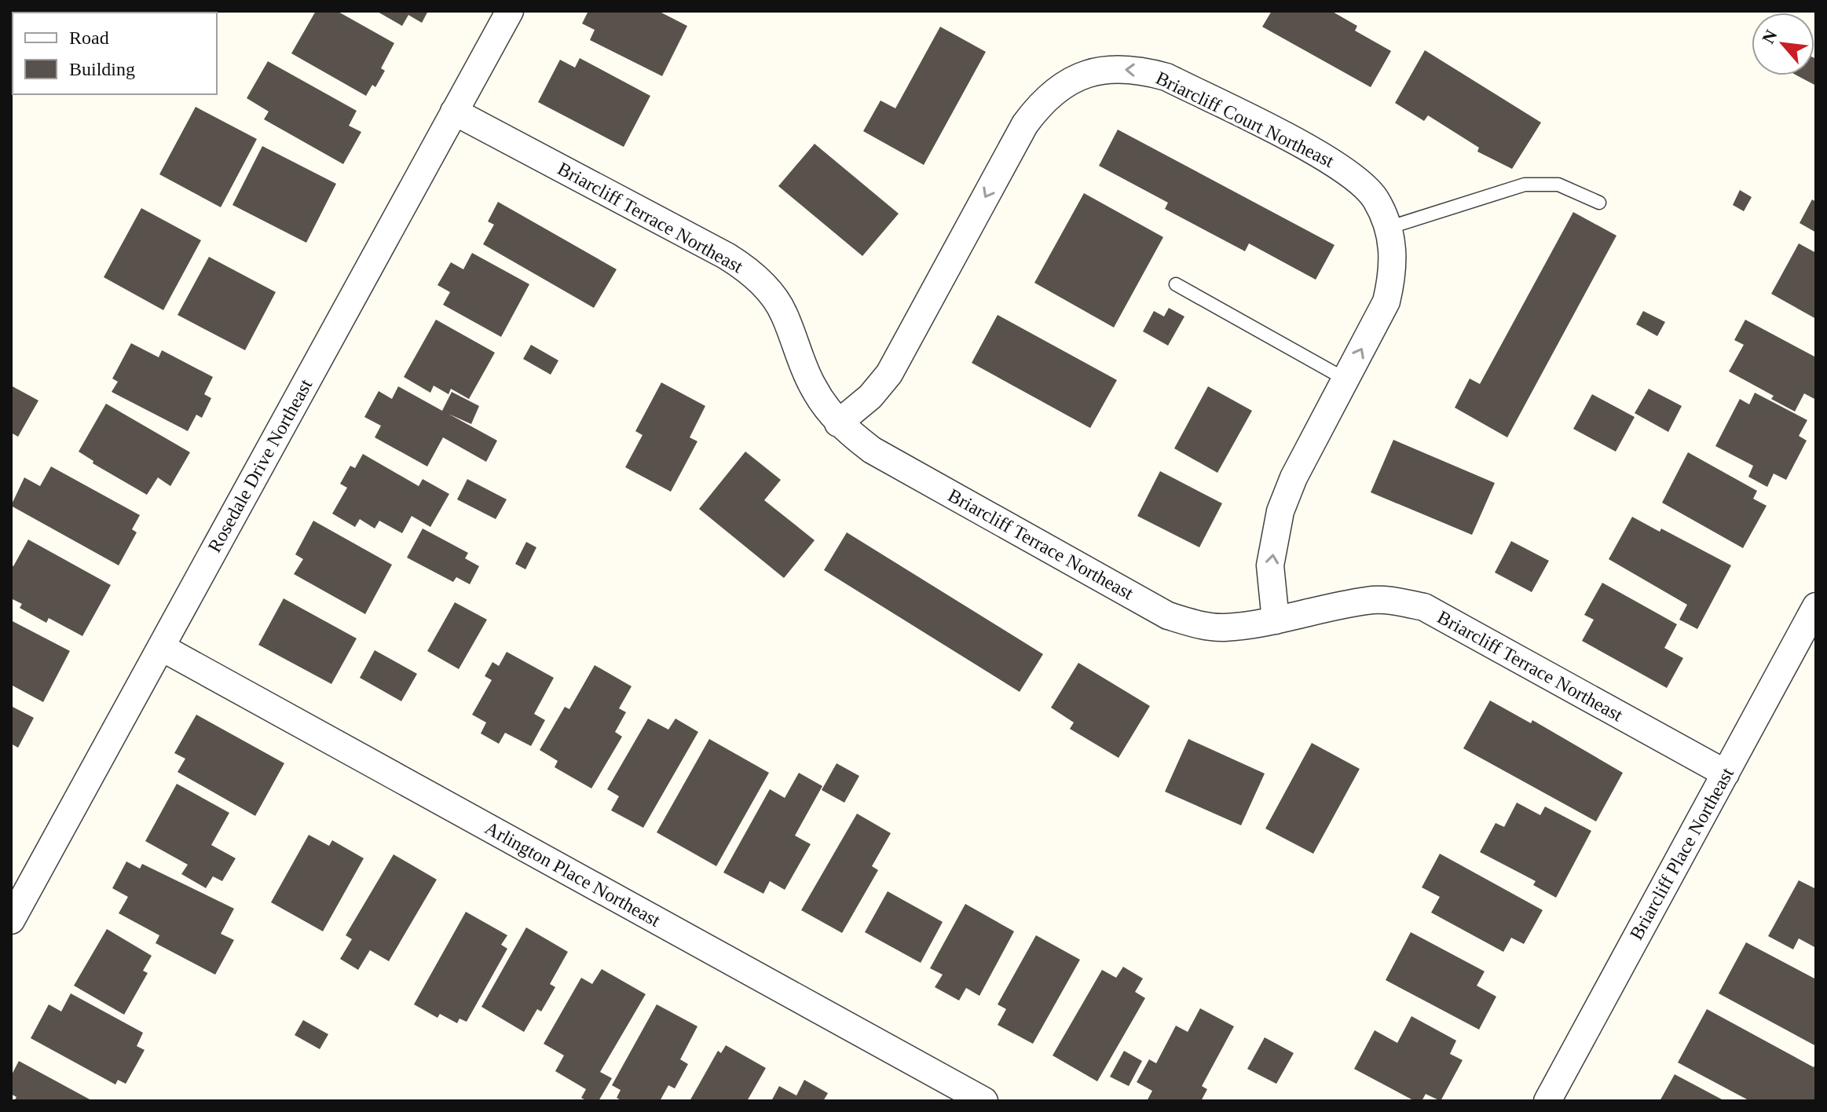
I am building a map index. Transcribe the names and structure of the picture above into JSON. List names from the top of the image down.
{
  "streets": {
    "street": [
      "Briarcliff Court Northeast",
      "Briarcliff Terrace Northeast",
      "Rosedale Drive Northeast",
      "Briarcliff Place Northeast",
      "Arlington Place Northeast"
    ]
  },
  "crossings": [
    ["Briarcliff Court Northeast", "Briarcliff Terrace Northeast"],
    ["Briarcliff Terrace Northeast", "Rosedale Drive Northeast"],
    ["Briarcliff Terrace Northeast", "Briarcliff Place Northeast"],
    ["Rosedale Drive Northeast", "Arlington Place Northeast"]
  ],
  "legend": ["Road", "Building"],
  "north": "top left"
}
